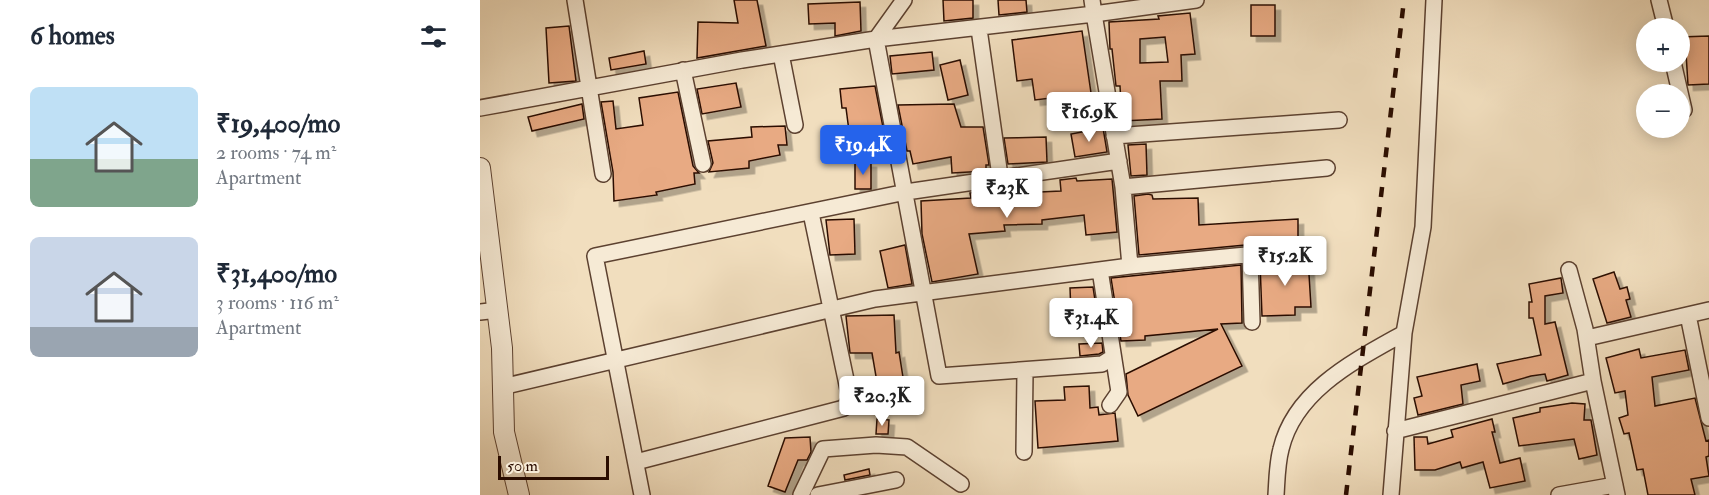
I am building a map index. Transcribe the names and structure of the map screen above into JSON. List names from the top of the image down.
{
  "scale_bar": "50 m",
  "page": {
    "heading": "6 homes",
    "map_buttons": ["+", "−"],
    "list": [
      {
        "name": "₹19,400/mo",
        "note": "2 rooms · 74 m² · Apartment"
      },
      {
        "name": "₹31,400/mo",
        "note": "3 rooms · 116 m² · Apartment"
      }
    ],
    "price": [
      "₹16.9K",
      "₹19.4K",
      "₹23K",
      "₹15.2K",
      "₹31.4K",
      "₹20.3K"
    ],
    "scale": "50 m"
  }
}
